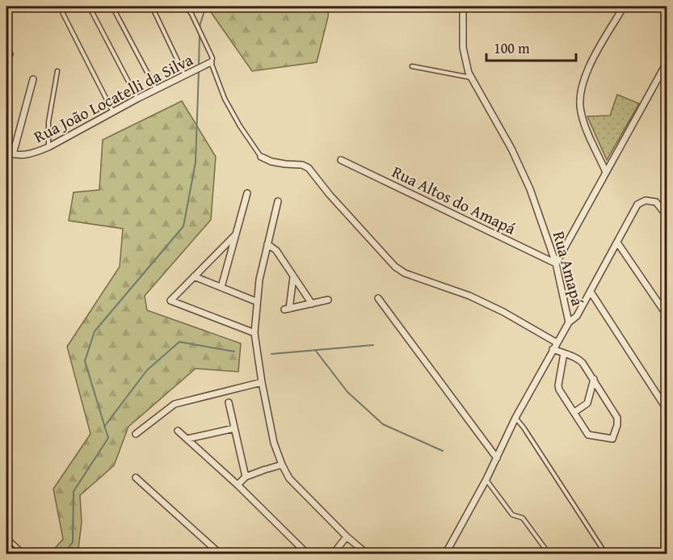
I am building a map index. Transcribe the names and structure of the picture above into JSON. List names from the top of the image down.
{
  "streets": {
    "street": ["Rua João Locatelli da Silva", "Rua Altos do Amapá", "Rua Amapá"]
  },
  "crossings": [
    ["Rua Altos do Amapá", "Rua Amapá"]
  ],
  "scale_bar": "100 m"
}
